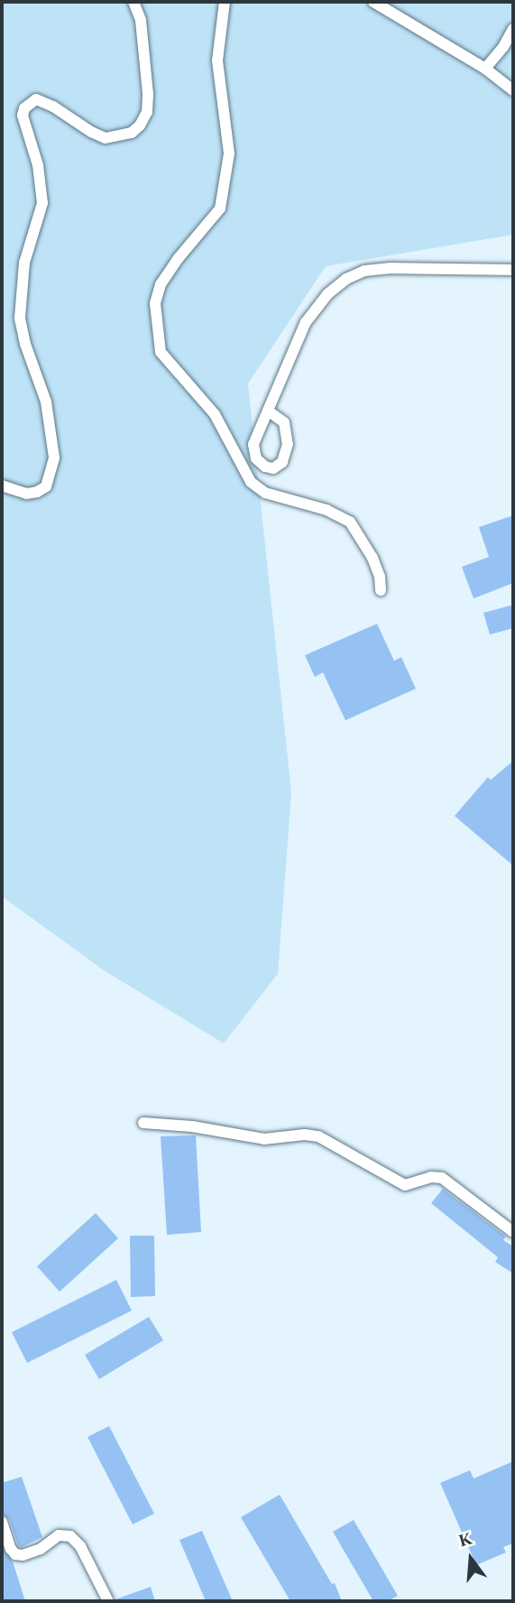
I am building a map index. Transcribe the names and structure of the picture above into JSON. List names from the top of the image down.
{
  "north": "top"
}
